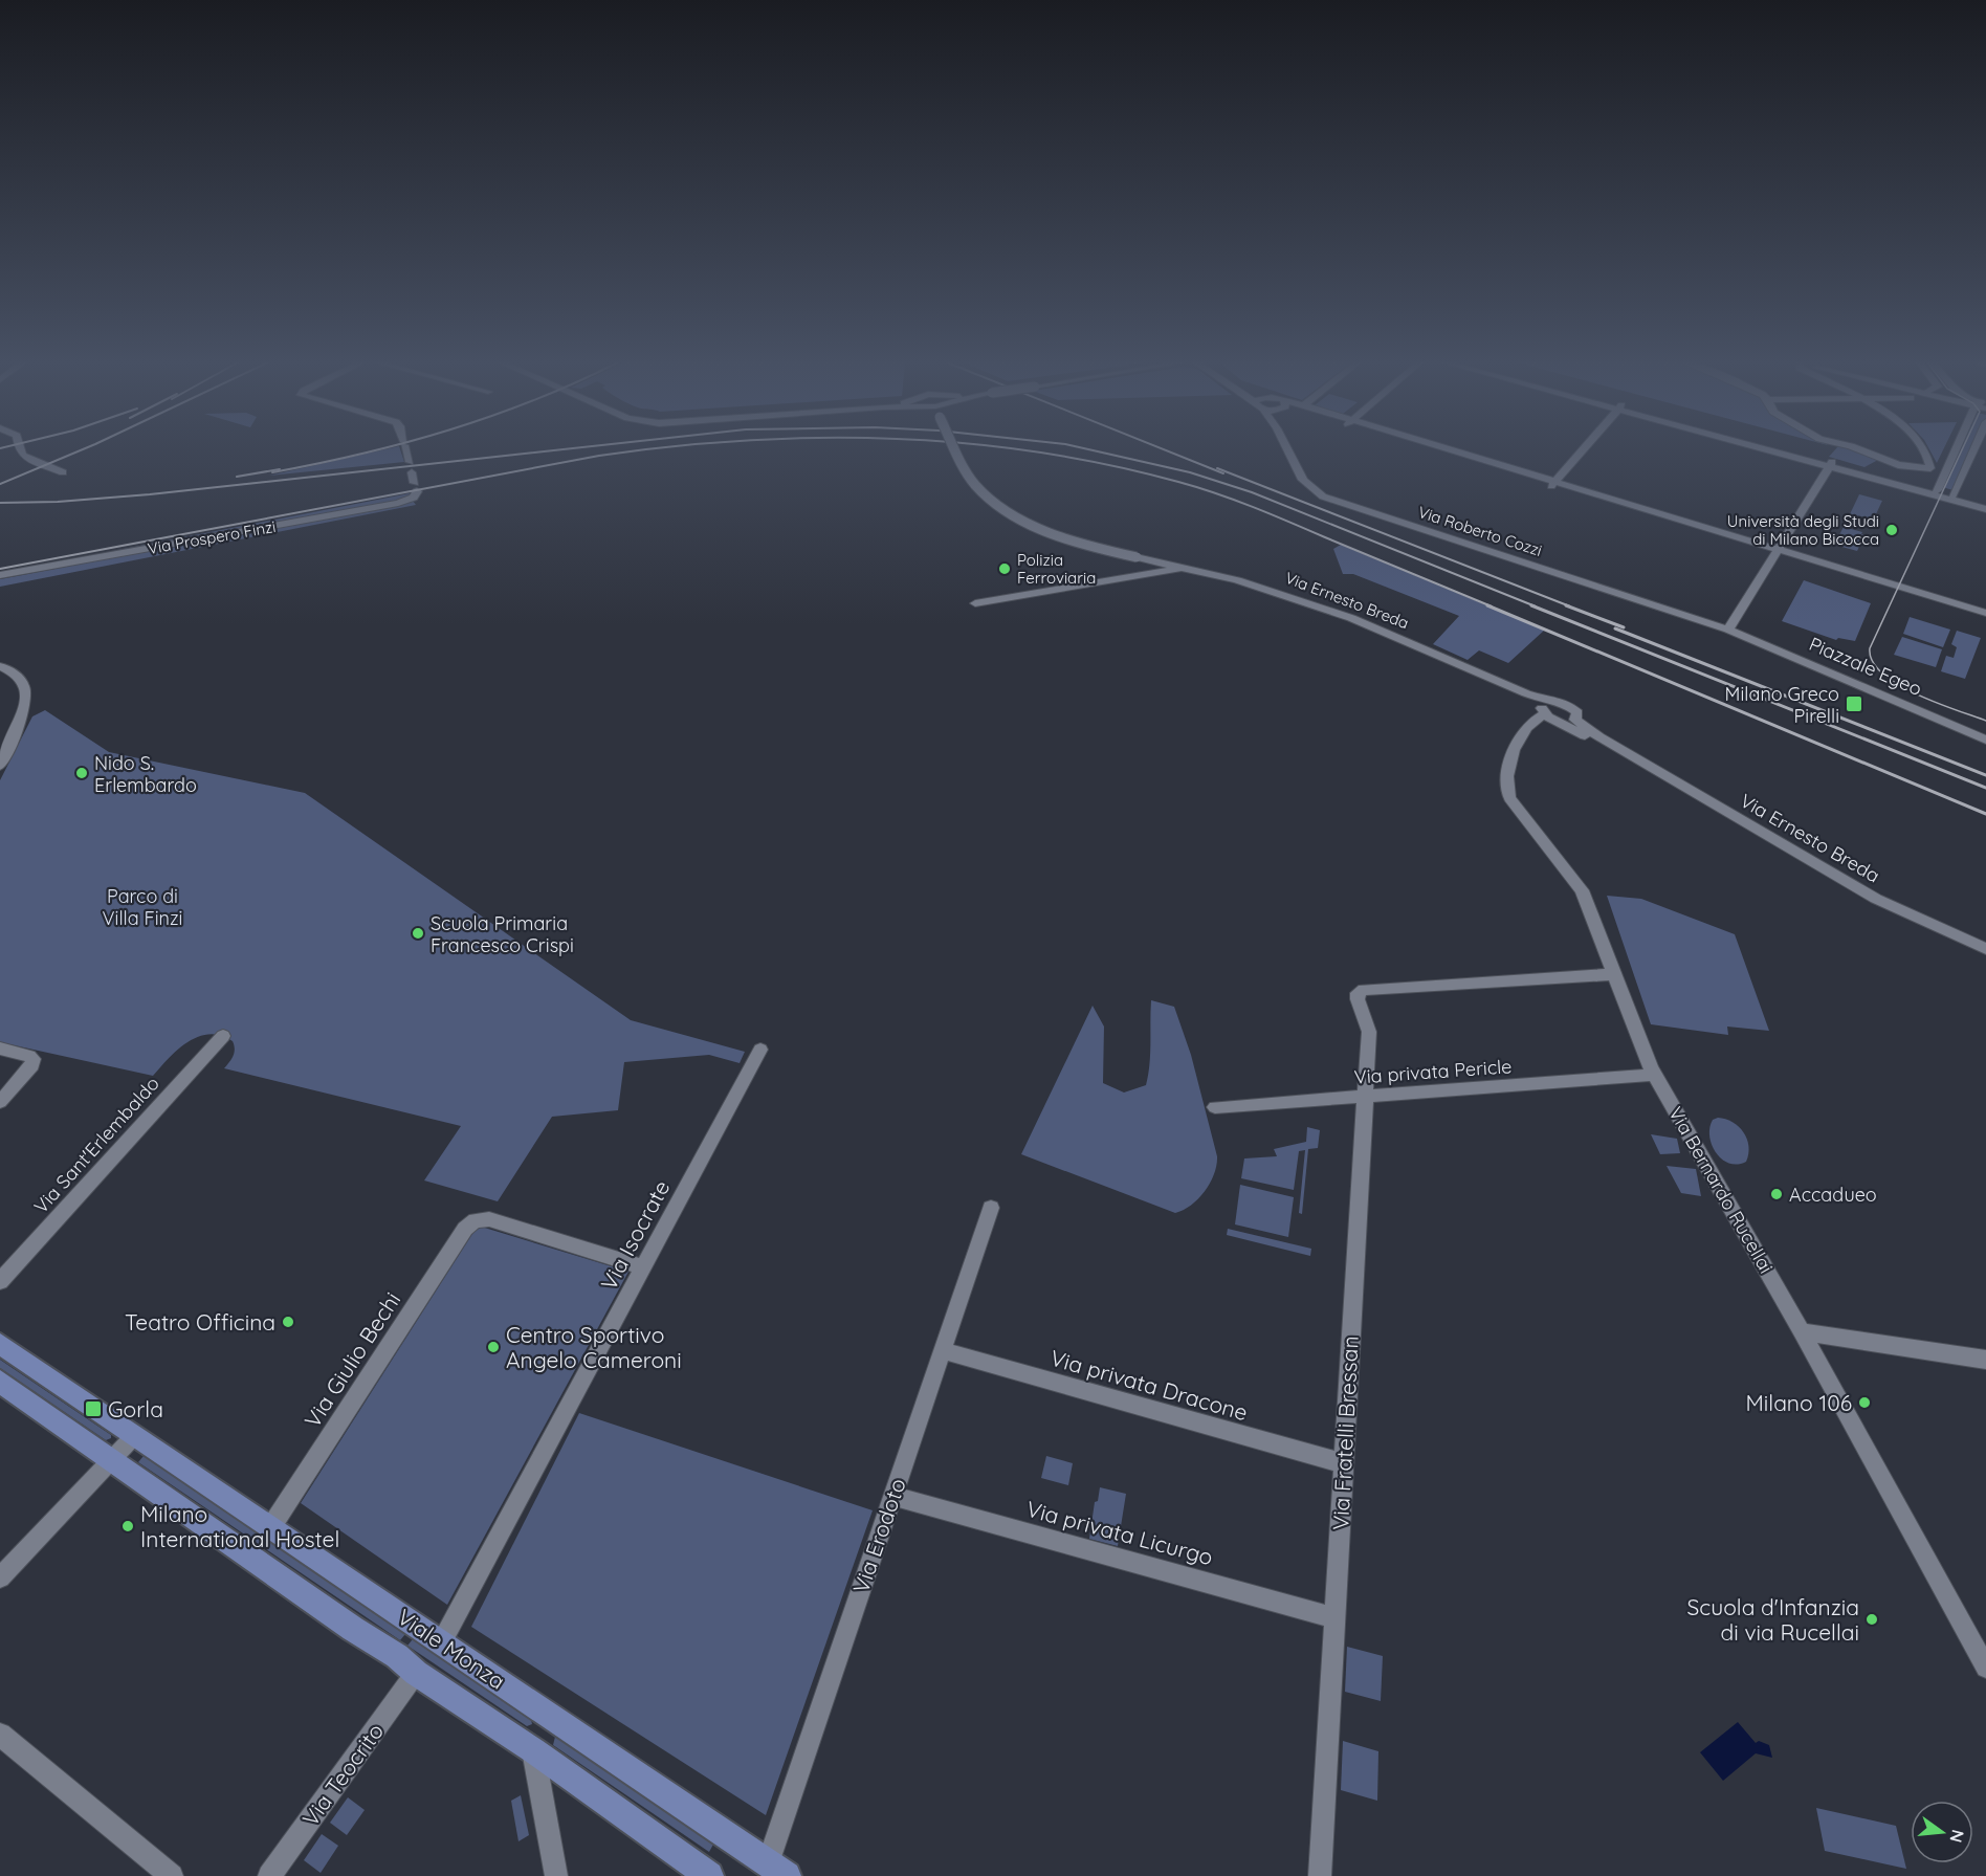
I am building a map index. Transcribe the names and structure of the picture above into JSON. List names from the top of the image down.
{
  "streets": {
    "main road": ["Viale Monza"],
    "street": [
      "Via Roberto Cozzi",
      "Via Prospero Finzi",
      "Via Ernesto Breda",
      "Piazzale Egeo",
      "Via privata Pericle",
      "Via Sant'Erlembaldo",
      "Via Bernardo Rucellai",
      "Via Isocrate",
      "Via Giulio Bechi",
      "Via privata Dracone",
      "Via Fratelli Bressan",
      "Via privata Licurgo",
      "Via Erodoto",
      "Via Teocrito"
    ]
  },
  "crossings": [
    ["Via Roberto Cozzi", "Piazzale Egeo"],
    ["Via Ernesto Breda", "Via Bernardo Rucellai"],
    ["Via privata Pericle", "Via Bernardo Rucellai"],
    ["Via privata Pericle", "Via Fratelli Bressan"],
    ["Via Bernardo Rucellai", "Via Fratelli Bressan"],
    ["Via Isocrate", "Via Giulio Bechi"],
    ["Via Isocrate", "Viale Monza"],
    ["Via Giulio Bechi", "Viale Monza"],
    ["Via privata Dracone", "Via Fratelli Bressan"],
    ["Via privata Dracone", "Via Erodoto"],
    ["Via Fratelli Bressan", "Via privata Licurgo"],
    ["Via privata Licurgo", "Via Erodoto"],
    ["Via Erodoto", "Viale Monza"],
    ["Viale Monza", "Via Teocrito"]
  ],
  "parks": ["Parco di Villa Finzi"],
  "places": {
    "other": [
      "Università degli Studi di Milano Bicocca",
      "Polizia Ferroviaria",
      "Nido S. Erlembardo",
      "Scuola Primaria Francesco Crispi",
      "Accadueo",
      "Teatro Officina",
      "Centro Sportivo Angelo Cameroni",
      "Milano 106",
      "Milano International Hostel",
      "Scuola d'Infanzia di via Rucellai"
    ],
    "transit": ["Milano Greco Pirelli", "Gorla"]
  },
  "north": "right"
}
